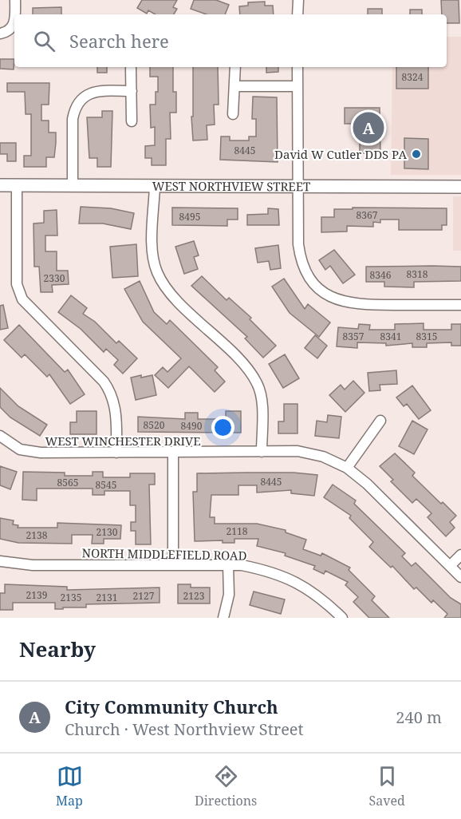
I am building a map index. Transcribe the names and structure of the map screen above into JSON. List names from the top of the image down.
{
  "streets": {
    "street": ["WEST NORTHVIEW STREET", "WEST WINCHESTER DRIVE", "NORTH MIDDLEFIELD ROAD"]
  },
  "places": ["David W Cutler DDS PA"],
  "house_numbers": [
    "8324",
    "8445",
    "8367",
    "8495",
    "8318",
    "8346",
    "2330",
    "8357",
    "8341",
    "8315",
    "8520",
    "8490",
    "8445",
    "8565",
    "8545",
    "2118",
    "2130",
    "2138",
    "2139",
    "2127",
    "2123",
    "2135",
    "2131"
  ],
  "page": {
    "search": "Search here",
    "pins": "A",
    "heading": "Nearby",
    "list": [
      {
        "mark": "A",
        "name": "City Community Church",
        "note": "Church · West Northview Street",
        "value": "240 m"
      }
    ],
    "nav": ["Map", "Directions", "Saved"]
  }
}
